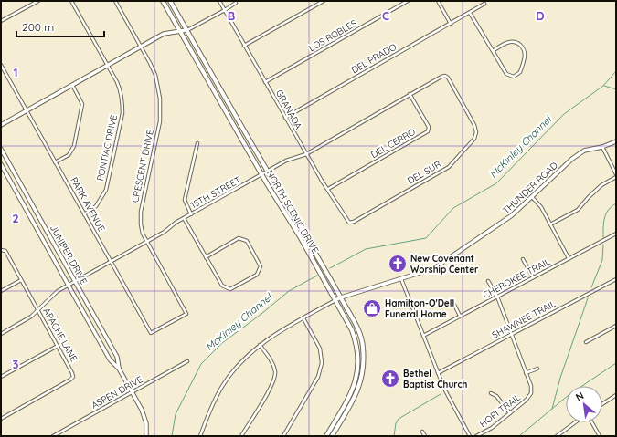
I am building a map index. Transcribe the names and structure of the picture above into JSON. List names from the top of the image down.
{
  "streets": {
    "main road": ["NORTH SCENIC DRIVE"],
    "street": [
      "LOS ROBLES",
      "DEL PRADO",
      "GRANADA",
      "DEL CERRO",
      "PONTIAC DRIVE",
      "CRESCENT DRIVE",
      "DEL SUR",
      "THUNDER ROAD",
      "15TH STREET",
      "PARK AVENUE",
      "JUNIPER DRIVE",
      "CHEROKEE TRAIL",
      "SHAWNEE TRAIL",
      "APACHE LANE",
      "ASPEN DRIVE",
      "HOPI TRAIL"
    ]
  },
  "crossings": [
    ["LOS ROBLES", "GRANADA"],
    ["DEL PRADO", "GRANADA"],
    ["GRANADA", "DEL CERRO"],
    ["GRANADA", "DEL SUR"],
    ["GRANADA", "15TH STREET"],
    ["DEL CERRO", "15TH STREET"],
    ["PONTIAC DRIVE", "PARK AVENUE"],
    ["CRESCENT DRIVE", "15TH STREET"],
    ["CRESCENT DRIVE", "PARK AVENUE"],
    ["DEL SUR", "15TH STREET"],
    ["THUNDER ROAD", "NORTH SCENIC DRIVE"],
    ["15TH STREET", "PARK AVENUE"],
    ["15TH STREET", "NORTH SCENIC DRIVE"],
    ["15TH STREET", "JUNIPER DRIVE"],
    ["15TH STREET", "APACHE LANE"],
    ["JUNIPER DRIVE", "ASPEN DRIVE"],
    ["CHEROKEE TRAIL", "HOPI TRAIL"],
    ["SHAWNEE TRAIL", "HOPI TRAIL"]
  ],
  "water": ["McKinley Channel"],
  "places": {
    "church": ["New Covenant Worship Center", "Bethel Baptist Church"],
    "shop": ["Hamilton-O'Dell Funeral Home"]
  },
  "scale_bar": "200 m",
  "north": "top left",
  "grid": {
    "columns": ["B", "C", "D"],
    "rows": ["1", "2", "3"]
  }
}
